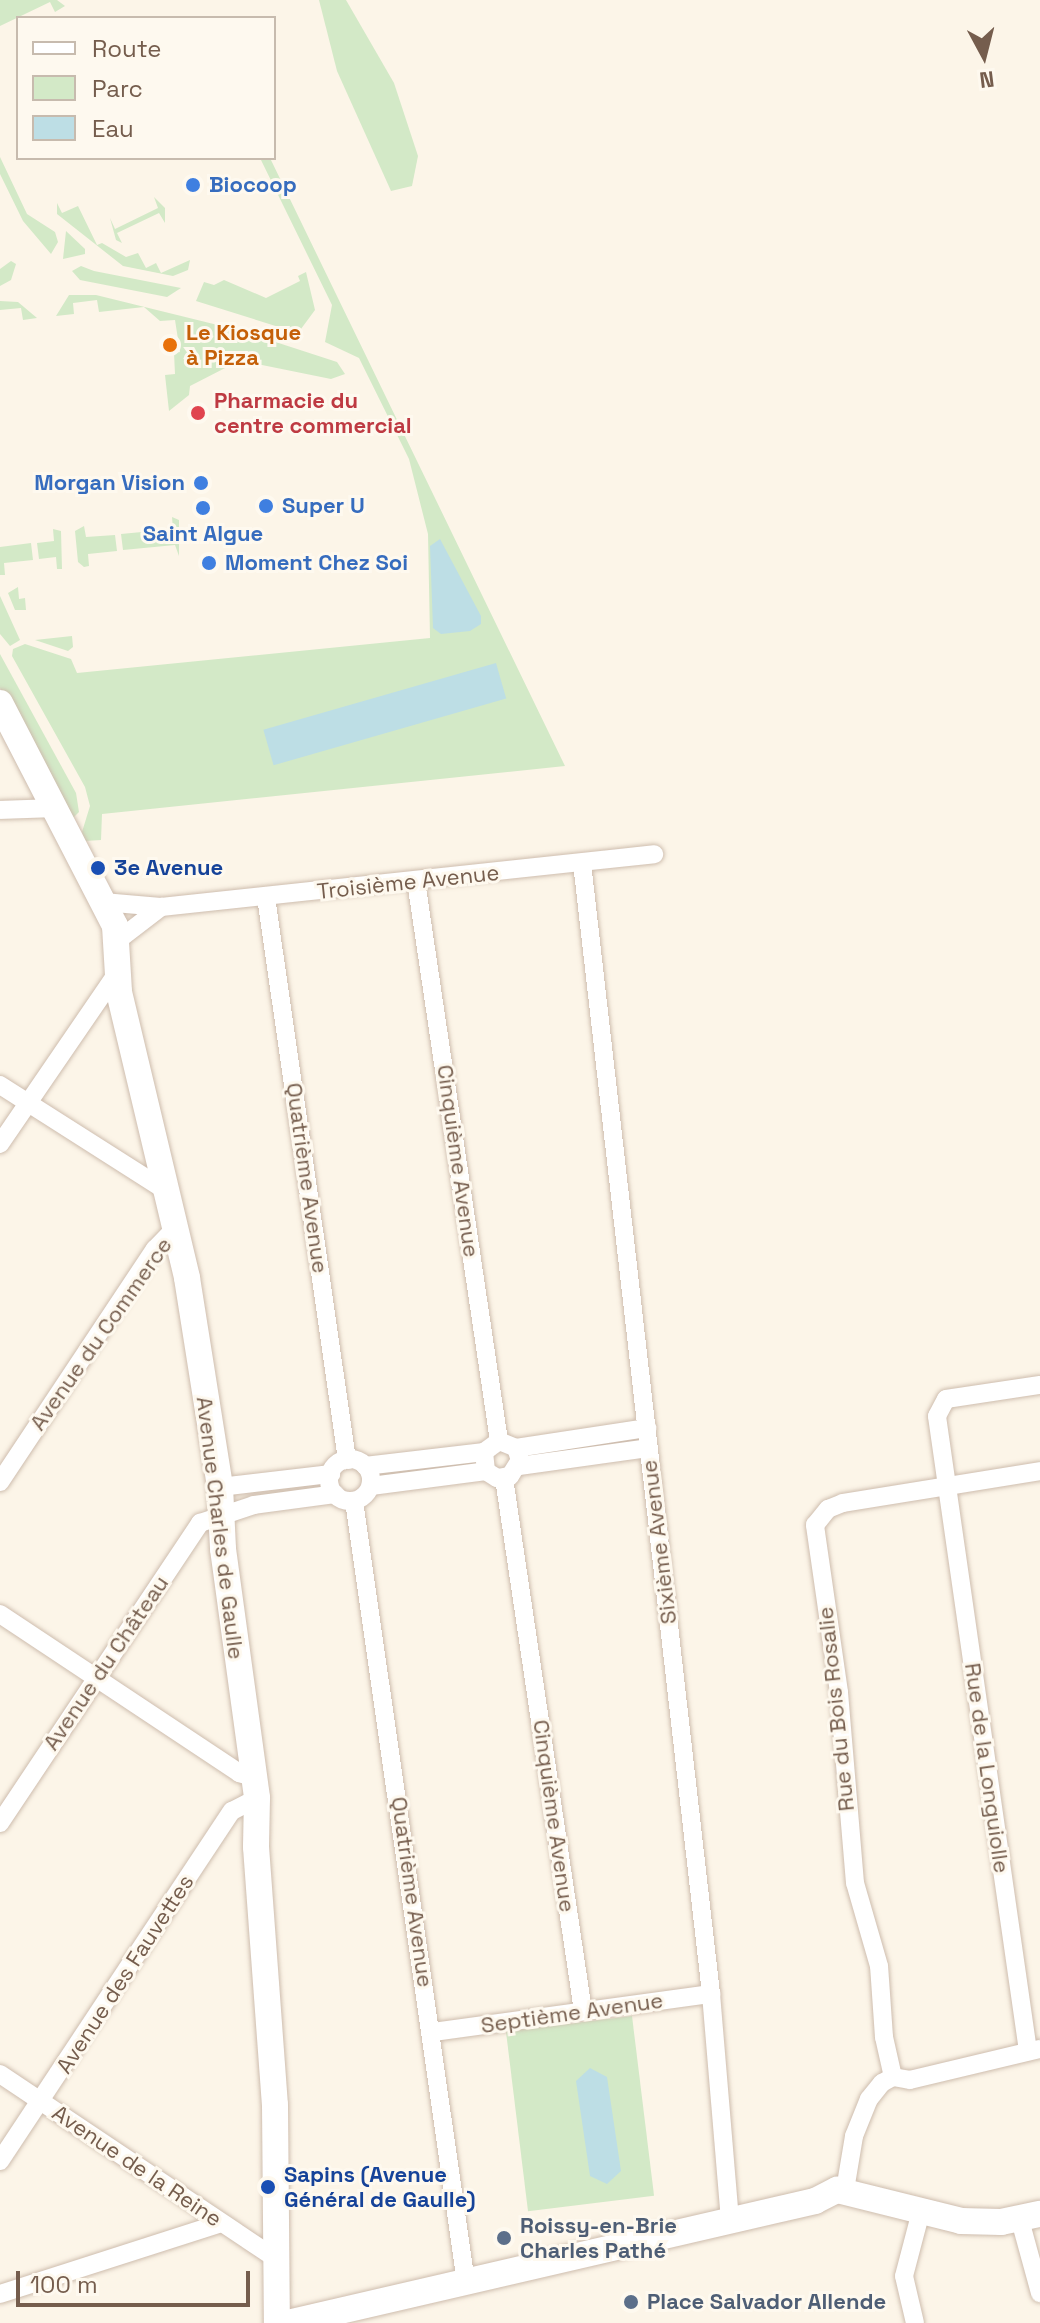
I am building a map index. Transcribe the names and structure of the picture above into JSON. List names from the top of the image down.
{
  "streets": {
    "main road": ["Avenue Charles de Gaulle"],
    "street": [
      "Troisième Avenue",
      "Cinquième Avenue",
      "Quatrième Avenue",
      "Avenue du Commerce",
      "Sixième Avenue",
      "Avenue du Château",
      "Rue du Bois Rosalie",
      "Rue de la Longuiolle",
      "Avenue des Fauvettes",
      "Septième Avenue",
      "Avenue de la Reine"
    ]
  },
  "crossings": [
    ["Troisième Avenue", "Cinquième Avenue"],
    ["Troisième Avenue", "Quatrième Avenue"],
    ["Troisième Avenue", "Avenue Charles de Gaulle"],
    ["Troisième Avenue", "Sixième Avenue"],
    ["Cinquième Avenue", "Septième Avenue"],
    ["Quatrième Avenue", "Septième Avenue"],
    ["Avenue du Commerce", "Avenue Charles de Gaulle"],
    ["Avenue Charles de Gaulle", "Avenue du Château"],
    ["Avenue Charles de Gaulle", "Avenue des Fauvettes"],
    ["Avenue Charles de Gaulle", "Avenue de la Reine"],
    ["Sixième Avenue", "Septième Avenue"],
    ["Rue du Bois Rosalie", "Rue de la Longuiolle"],
    ["Avenue des Fauvettes", "Avenue de la Reine"]
  ],
  "places": [
    "Biocoop",
    "Le Kiosque à Pizza",
    "Pharmacie du centre commercial",
    "Morgan Vision",
    "Super U",
    "Saint Algue",
    "Moment Chez Soi",
    "3e Avenue",
    "Sapins (Avenue Général de Gaulle)",
    "Roissy-en-Brie Charles Pathé",
    "Place Salvador Allende"
  ],
  "legend": ["Route", "Parc", "Eau"],
  "scale_bar": "100 m",
  "north": "bottom"
}
